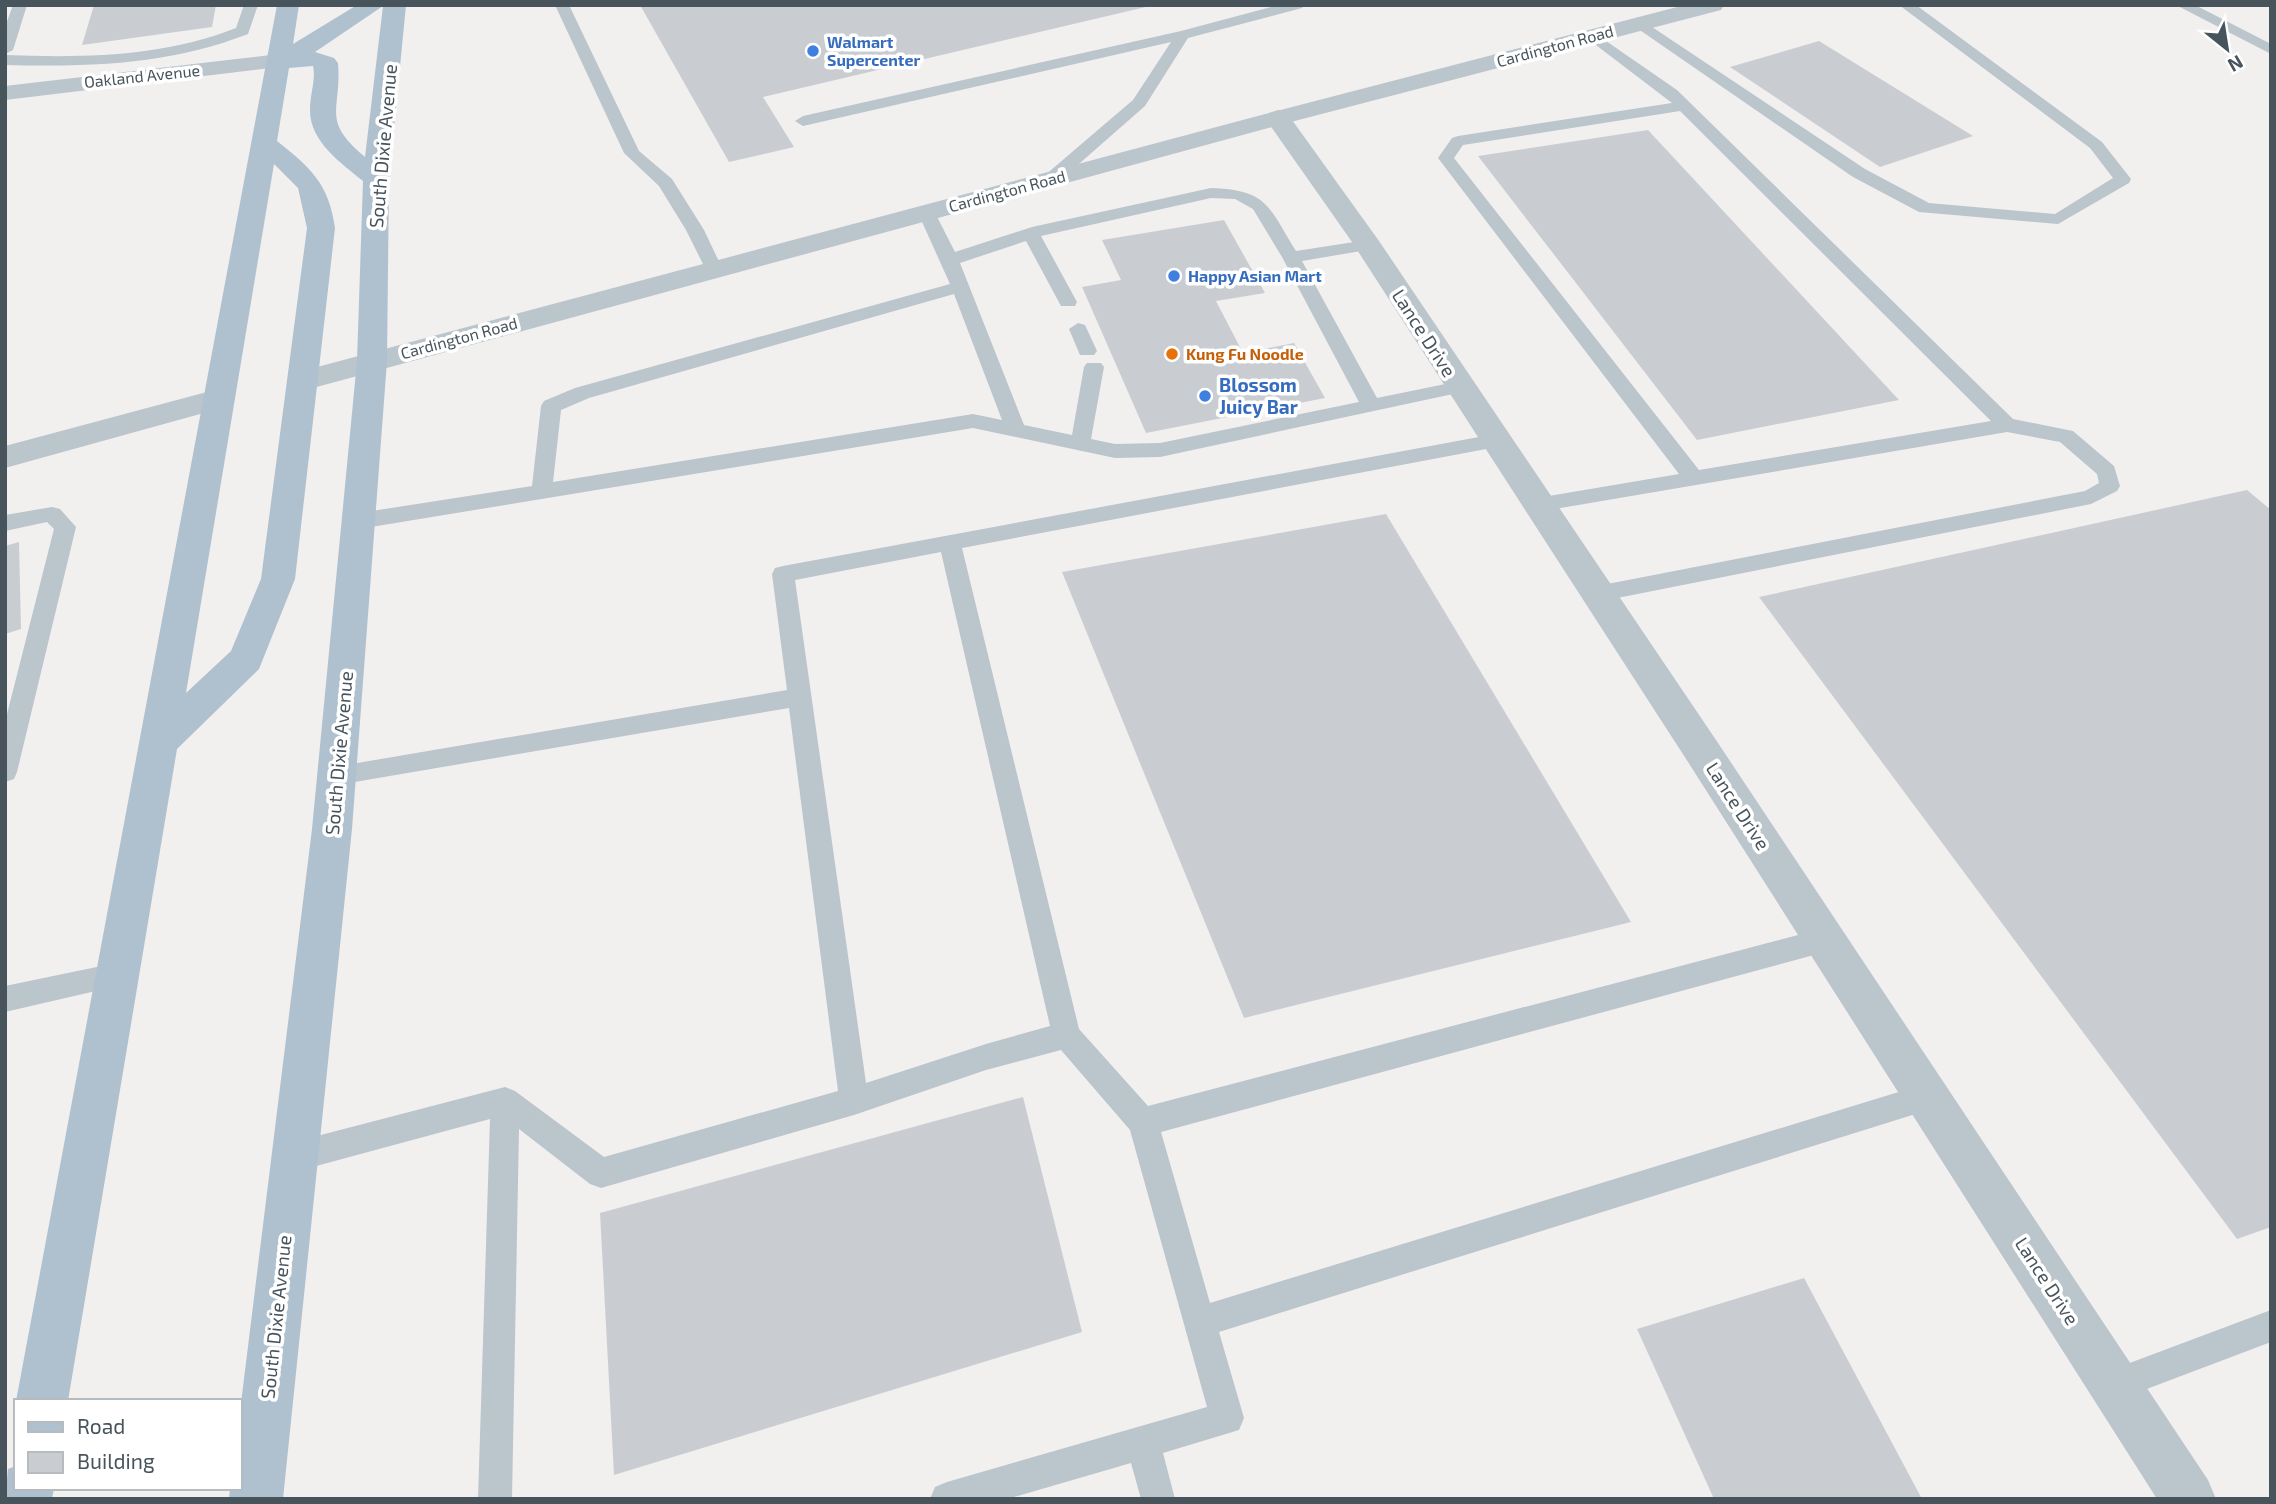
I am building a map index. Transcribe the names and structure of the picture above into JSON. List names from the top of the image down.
{
  "streets": {
    "main road": ["South Dixie Avenue"],
    "street": ["Cardington Road", "Oakland Avenue", "Lance Drive"]
  },
  "crossings": [
    ["Cardington Road", "South Dixie Avenue"],
    ["Cardington Road", "Lance Drive"]
  ],
  "places": [
    "Walmart Supercenter",
    "Happy Asian Mart",
    "Kung Fu Noodle",
    "Blossom Juicy Bar"
  ],
  "legend": ["Road", "Building"],
  "north": "bottom right"
}
